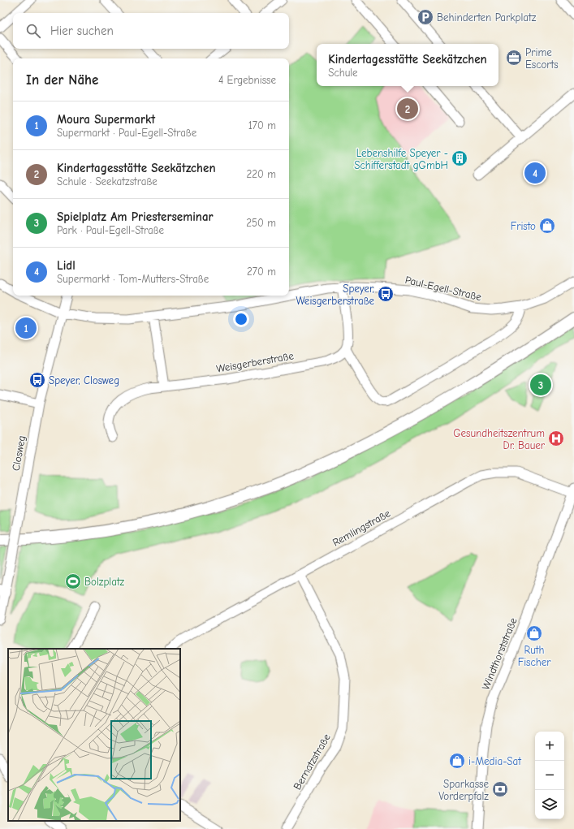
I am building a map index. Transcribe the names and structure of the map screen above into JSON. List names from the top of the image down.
{
  "streets": {
    "street": [
      "Paul-Egell-Straße",
      "Weisgerberstraße",
      "Closweg",
      "Remlingstraße",
      "Windthorststraße",
      "Bernatzstraße"
    ]
  },
  "crossings": [
    ["Paul-Egell-Straße", "Closweg"],
    ["Remlingstraße", "Windthorststraße"],
    ["Remlingstraße", "Bernatzstraße"]
  ],
  "places": {
    "parking": ["Behinderten Parkplatz"],
    "office": ["Prime Escorts"],
    "building": ["Lebenshilfe Speyer - Schifferstadt gGmbH"],
    "shop": ["Fristo", "Ruth Fischer", "i-Media-Sat"],
    "bus stop": ["Speyer, Weisgerberstraße", "Speyer, Closweg"],
    "hospital": ["Gesundheitszentrum Dr. Bauer"],
    "sports": ["Bolzplatz"],
    "bank": ["Sparkasse Vorderpfalz"]
  },
  "page": {
    "search": "Hier suchen",
    "popup": ["Kindertagesstätte Seekätzchen", "Schule"],
    "heading": ["In der Nähe", "4 Ergebnisse"],
    "pins": [
      "2",
      "4",
      "1",
      "3"
    ],
    "list": [
      {
        "mark": "1",
        "name": "Moura Supermarkt",
        "note": "Supermarkt · Paul-Egell-Straße",
        "value": "170 m"
      },
      {
        "mark": "2",
        "name": "Kindertagesstätte Seekätzchen",
        "note": "Schule · Seekatzstraße",
        "value": "220 m"
      },
      {
        "mark": "3",
        "name": "Spielplatz Am Priesterseminar",
        "note": "Park · Paul-Egell-Straße",
        "value": "250 m"
      },
      {
        "mark": "4",
        "name": "Lidl",
        "note": "Supermarkt · Tom-Mutters-Straße",
        "value": "270 m"
      }
    ],
    "map_buttons": ["+", "−"]
  }
}
